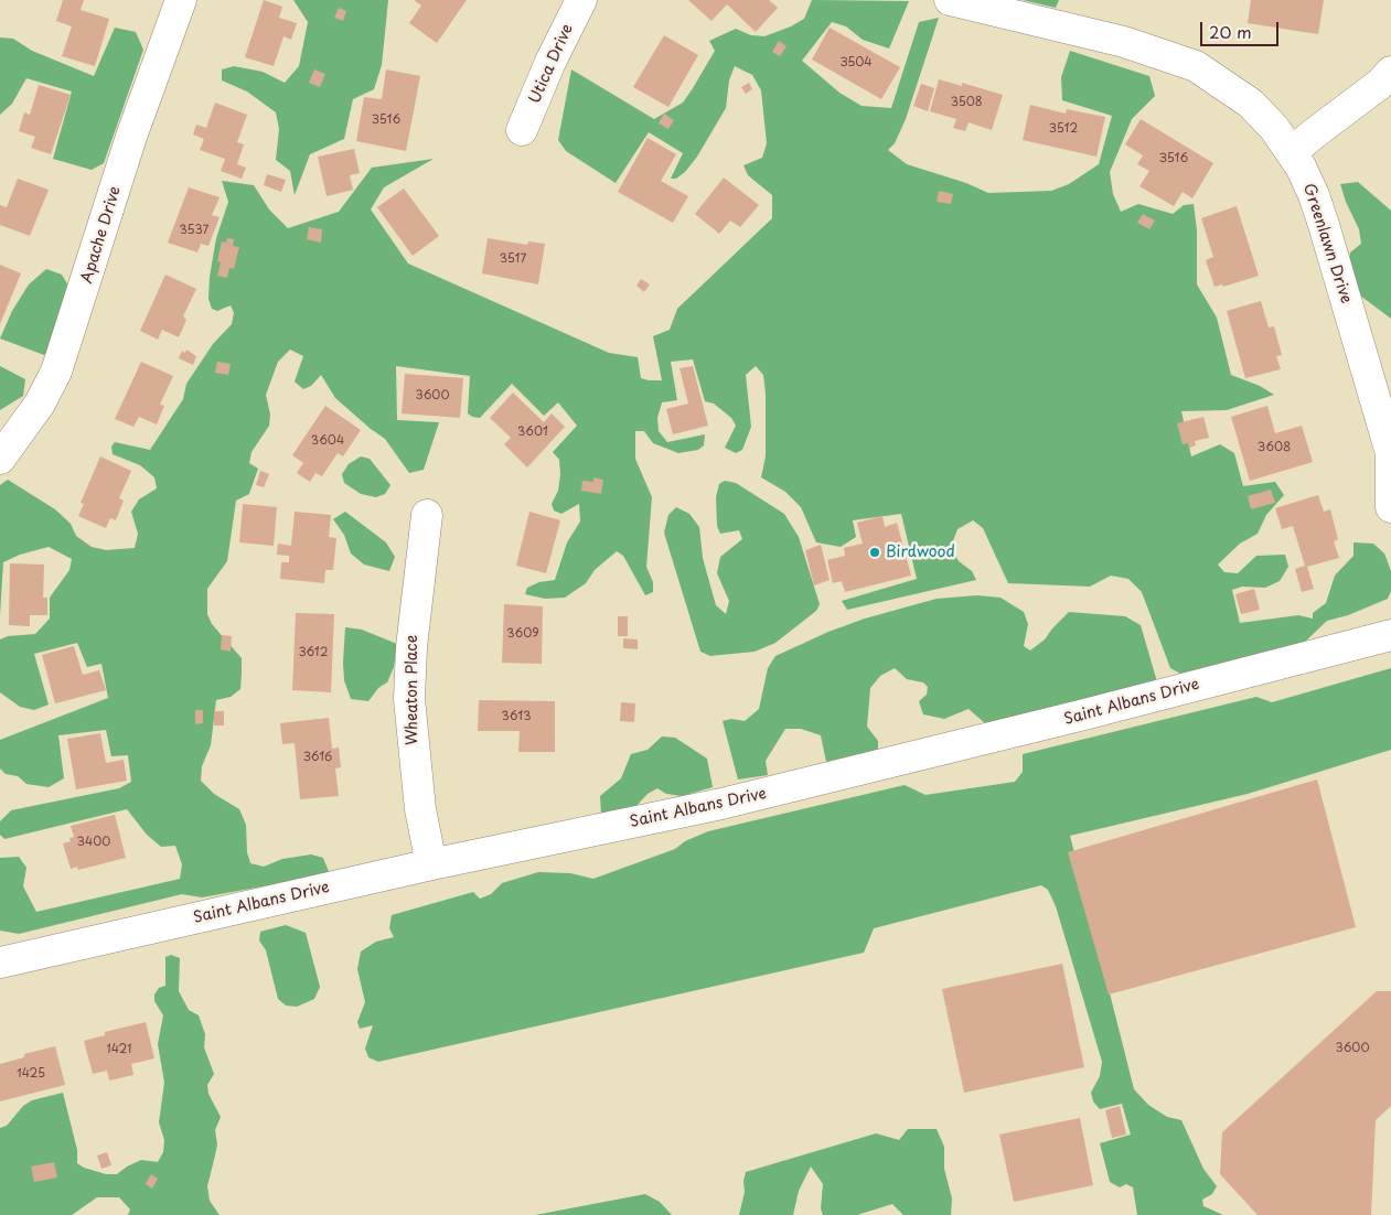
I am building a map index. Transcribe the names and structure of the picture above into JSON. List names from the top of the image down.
{
  "streets": {
    "street": [
      "Utica Drive",
      "Apache Drive",
      "Greenlawn Drive",
      "Wheaton Place",
      "Saint Albans Drive"
    ]
  },
  "crossings": [
    ["Wheaton Place", "Saint Albans Drive"]
  ],
  "places": ["Birdwood"],
  "house_numbers": [
    "3504",
    "3508",
    "3516",
    "3512",
    "3516",
    "3537",
    "3517",
    "3600",
    "3601",
    "3604",
    "3608",
    "3609",
    "3612",
    "3613",
    "3616",
    "3400",
    "3600",
    "1421",
    "1425"
  ],
  "scale_bar": "20 m"
}
